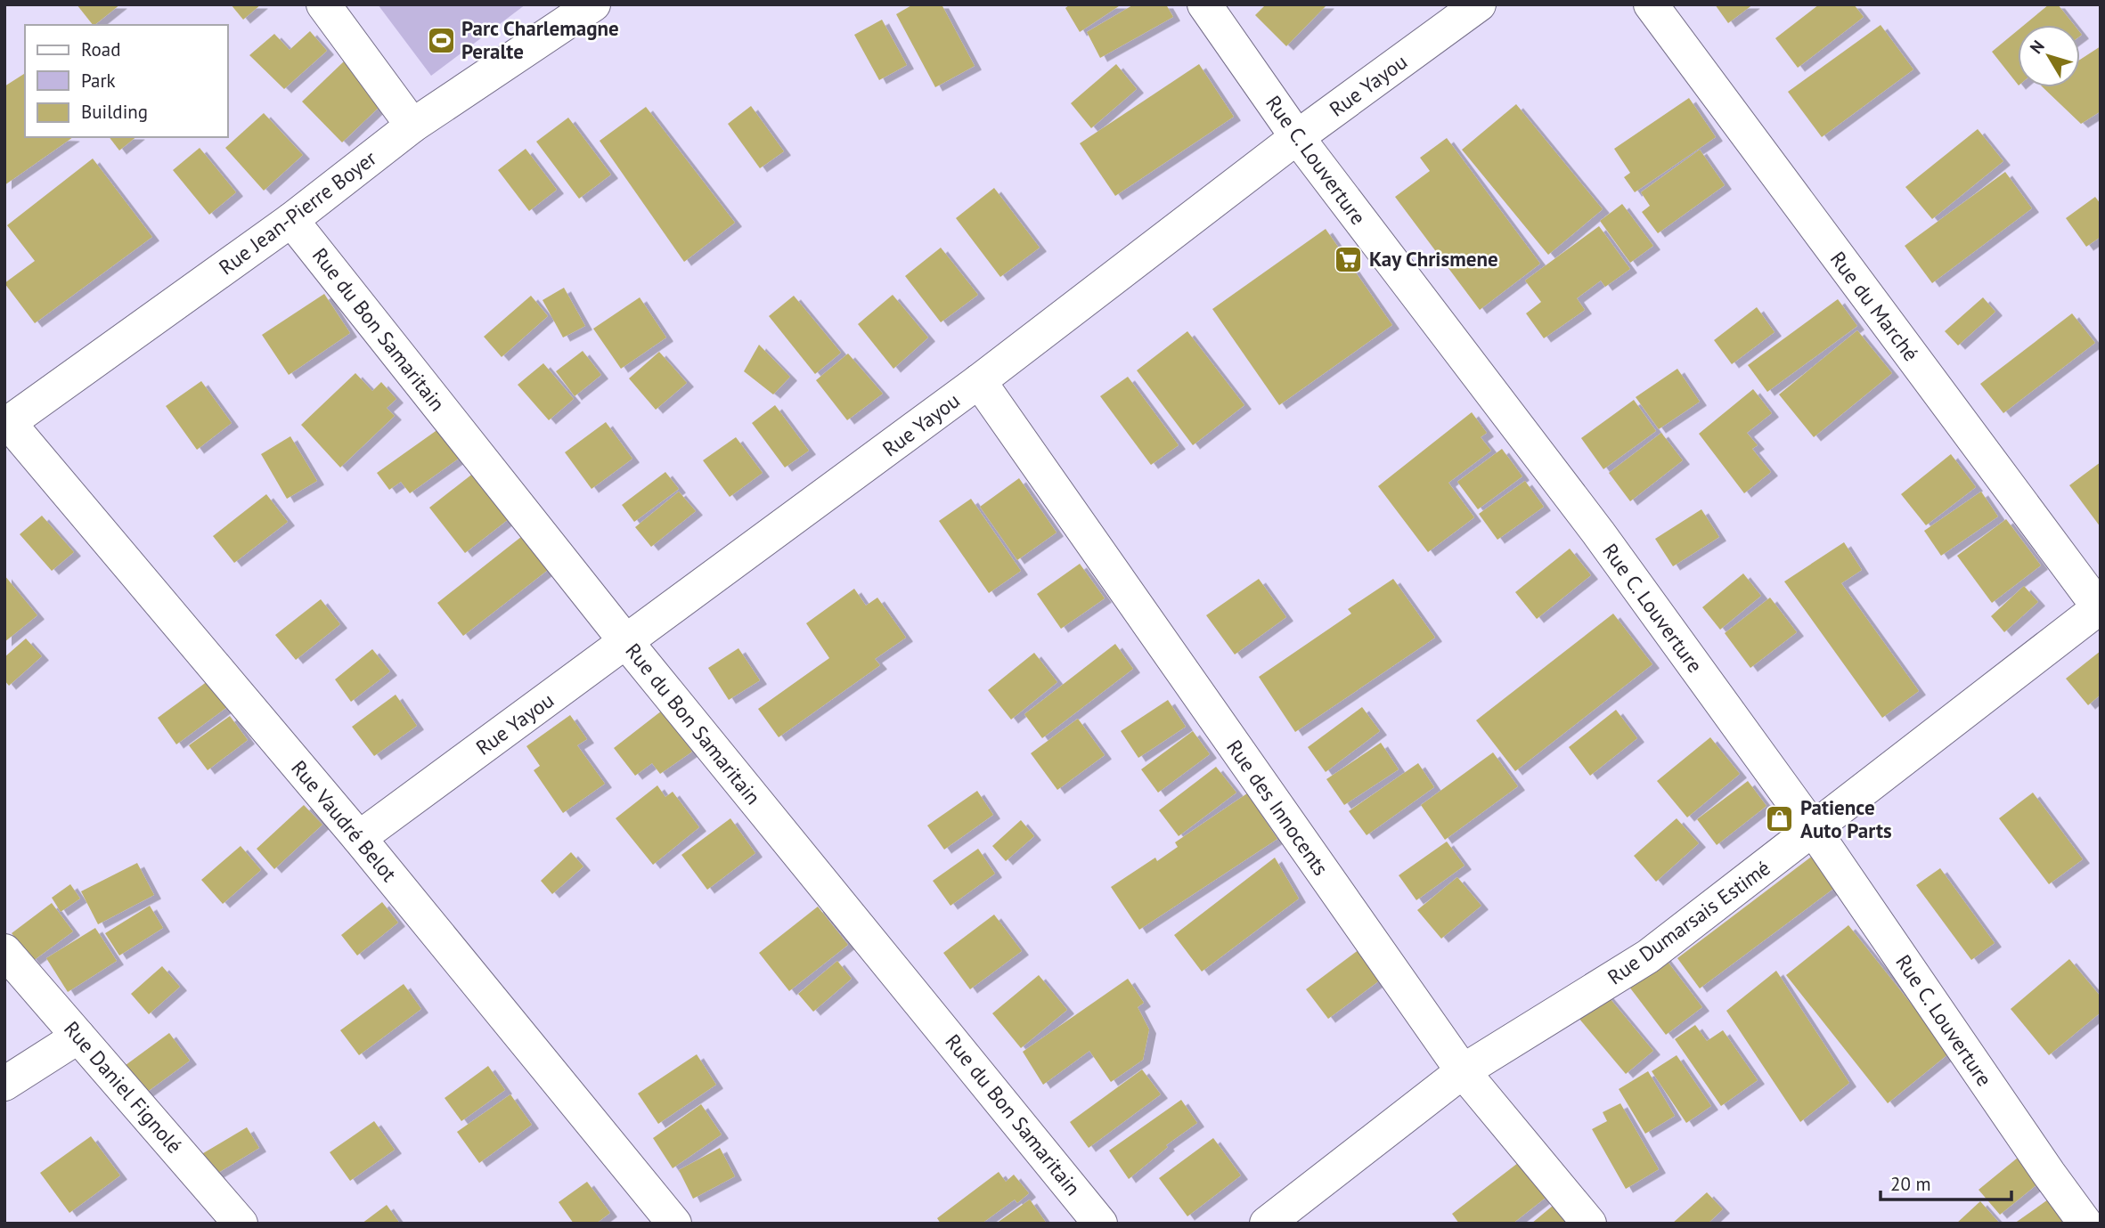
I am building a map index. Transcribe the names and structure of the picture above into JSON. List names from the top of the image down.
{
  "streets": {
    "street": [
      "Rue Yayou",
      "Rue C. Louverture",
      "Rue Jean-Pierre Boyer",
      "Rue du Marché",
      "Rue du Bon Samaritain",
      "Rue des Innocents",
      "Rue Vaudré Belot",
      "Rue Dumarsais Estimé",
      "Rue Daniel Fignolé"
    ]
  },
  "crossings": [
    ["Rue Yayou", "Rue C. Louverture"],
    ["Rue Yayou", "Rue du Bon Samaritain"],
    ["Rue Yayou", "Rue des Innocents"],
    ["Rue Yayou", "Rue Vaudré Belot"],
    ["Rue C. Louverture", "Rue Dumarsais Estimé"],
    ["Rue Jean-Pierre Boyer", "Rue du Bon Samaritain"],
    ["Rue Jean-Pierre Boyer", "Rue Vaudré Belot"],
    ["Rue du Marché", "Rue Dumarsais Estimé"],
    ["Rue des Innocents", "Rue Dumarsais Estimé"]
  ],
  "places": {
    "sports": ["Parc Charlemagne Peralte"],
    "supermarket": ["Kay Chrismene"],
    "shop": ["Patience Auto Parts"]
  },
  "legend": ["Road", "Park", "Building"],
  "scale_bar": "20 m",
  "north": "top left"
}
